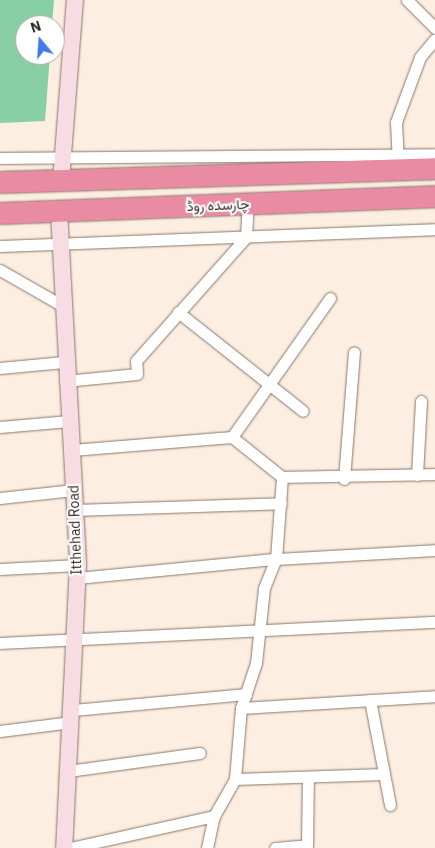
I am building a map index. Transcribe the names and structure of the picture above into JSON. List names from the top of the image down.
{
  "streets": {
    "highway": ["چارسدہ روڈ"],
    "street": ["Itthehad Road"]
  },
  "crossings": [
    ["چارسدہ روڈ", "Itthehad Road"]
  ],
  "north": "top"
}
